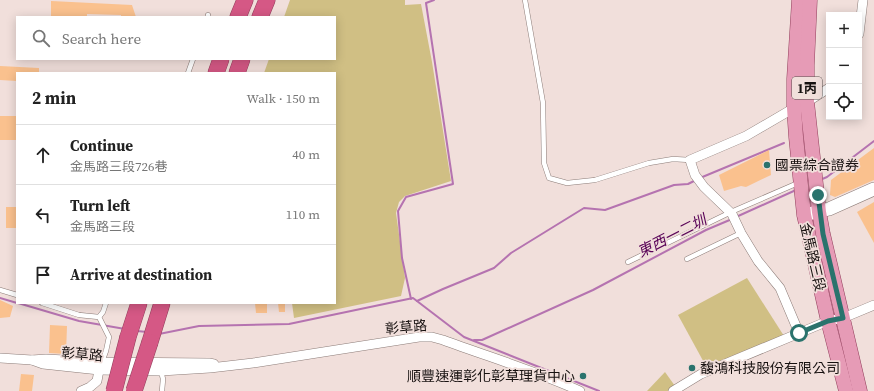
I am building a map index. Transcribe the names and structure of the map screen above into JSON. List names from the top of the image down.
{
  "streets": {
    "main road": ["1丙", "金馬路三段"],
    "street": ["彰草路"]
  },
  "water": ["東西一二圳"],
  "places": ["國票綜合證券", "馥鴻科技股份有限公司", "順豐速運彰化彰草理貨中心"],
  "page": {
    "map_buttons": ["+", "−"],
    "search": "Search here",
    "heading": ["2 min", "Walk · 150 m"],
    "list": [
      ["Continue", "金馬路三段726巷", "40 m"],
      ["Turn left", "金馬路三段", "110 m"],
      "Arrive at destination"
    ]
  }
}
